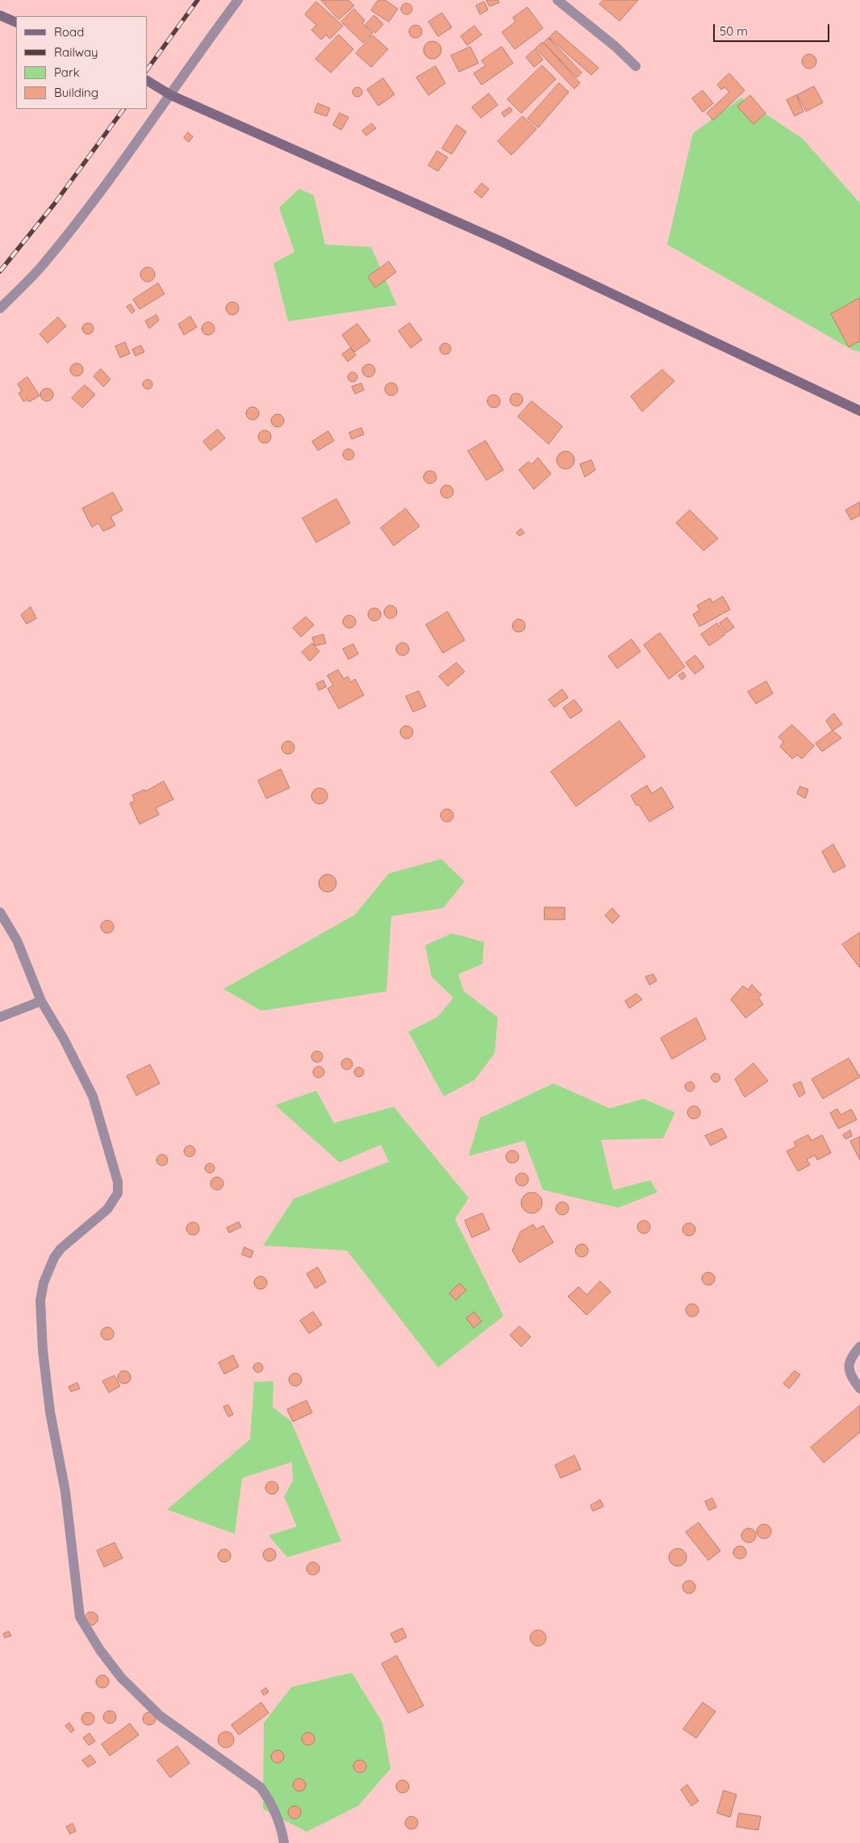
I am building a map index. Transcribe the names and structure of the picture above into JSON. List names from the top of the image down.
{
  "legend": [
    "Road",
    "Railway",
    "Park",
    "Building"
  ],
  "scale_bar": "50 m"
}
